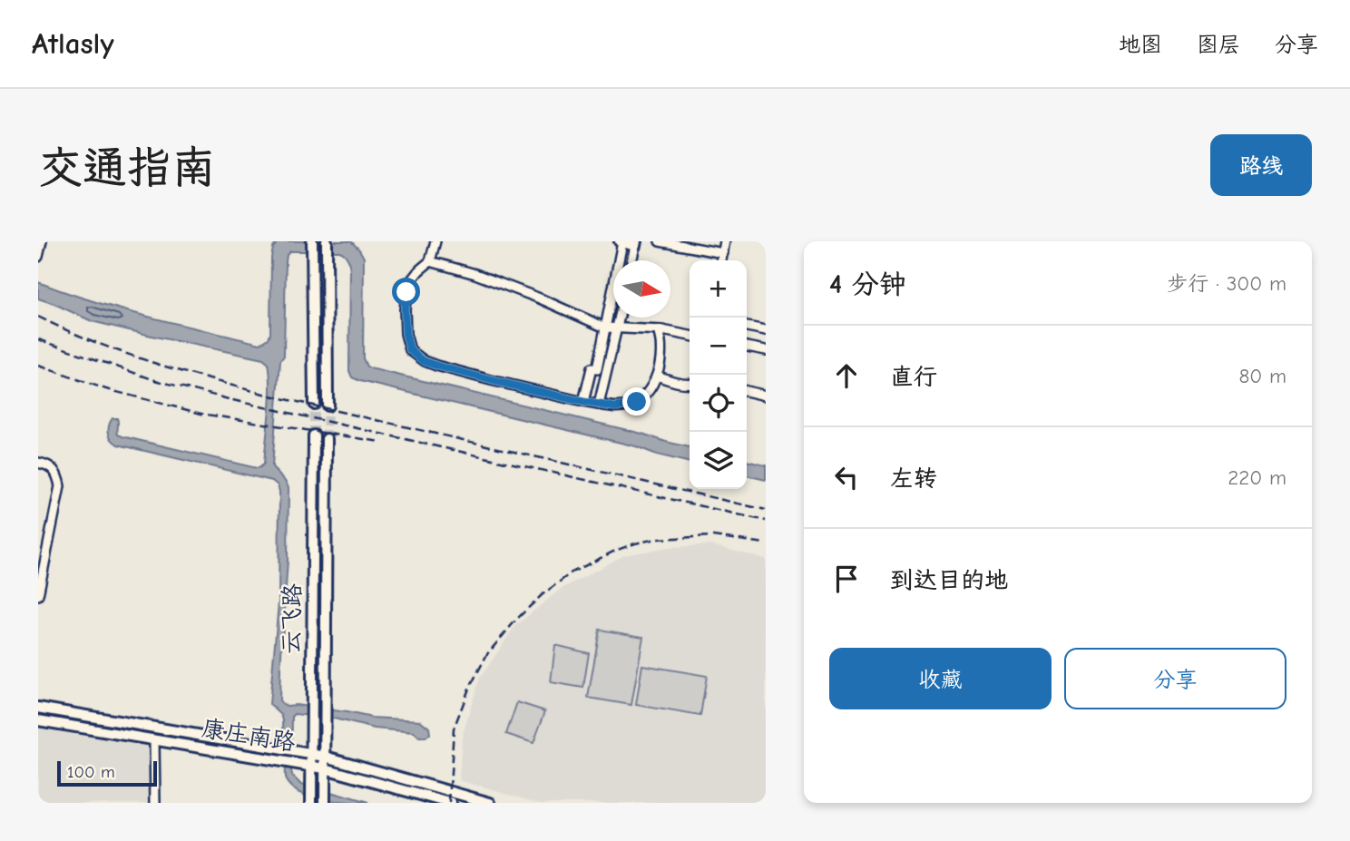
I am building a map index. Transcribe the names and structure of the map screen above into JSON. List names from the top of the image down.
{
  "streets": {
    "main road": ["云飞路", "康庄南路"]
  },
  "crossings": [
    ["云飞路", "康庄南路"]
  ],
  "scale_bar": "100 m",
  "north": "right",
  "page": {
    "header": "Atlasly",
    "nav": ["地图", "图层", "分享"],
    "buttons": [
      "路线",
      ["收藏", "分享"]
    ],
    "title": "交通指南",
    "heading": ["4 分钟", "步行 · 300 m"],
    "map_buttons": ["+", "−"],
    "list": [
      ["直行", "80 m"],
      ["左转", "220 m"],
      "到达目的地"
    ],
    "scale": "100 m"
  }
}
